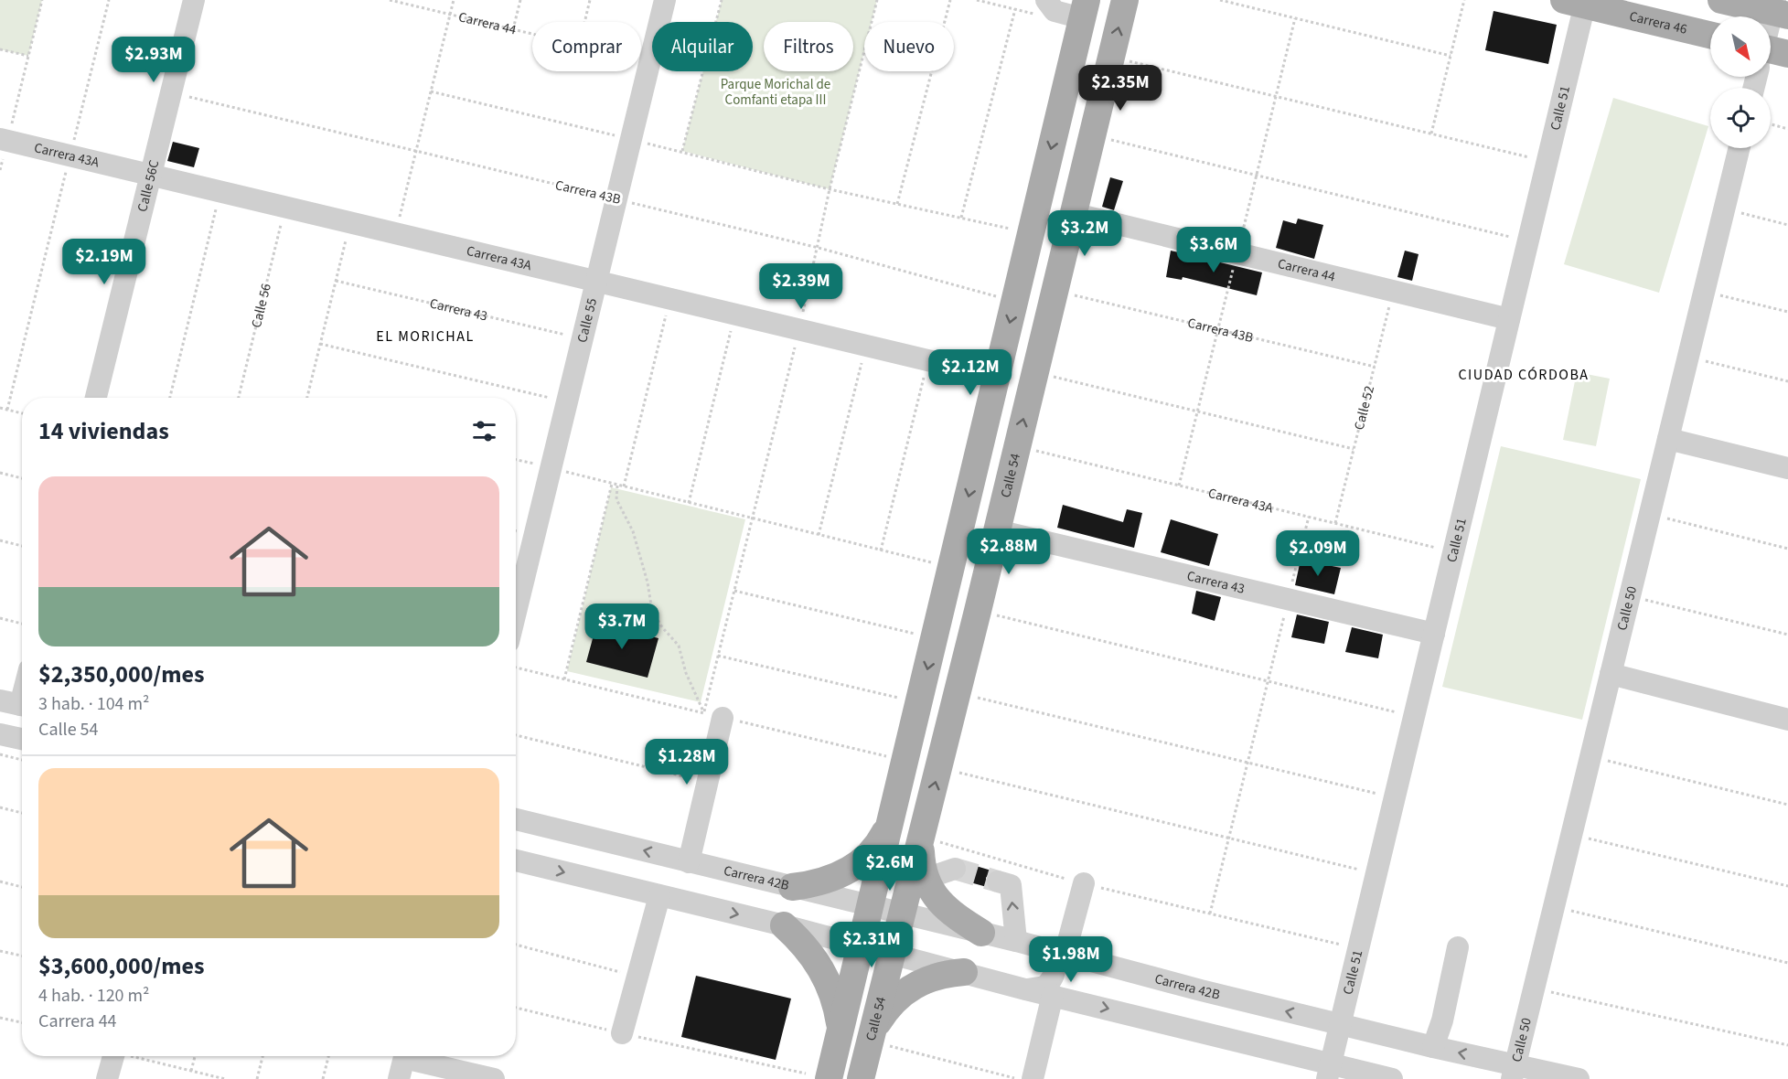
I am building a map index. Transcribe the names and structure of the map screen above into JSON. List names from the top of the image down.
{
  "streets": {
    "main road": ["Carrera 46", "Calle 54"],
    "street": [
      "Carrera 44",
      "Calle 51",
      "Carrera 43A",
      "Calle 56C",
      "Carrera 43",
      "Calle 55",
      "Calle 50",
      "Carrera 42B"
    ],
    "path": ["Carrera 43B", "Calle 56", "Calle 52"]
  },
  "crossings": [
    ["Carrera 46", "Calle 51"],
    ["Carrera 44", "Calle 51"],
    ["Carrera 44", "Calle 55"],
    ["Carrera 44", "Calle 52"],
    ["Carrera 44", "Calle 54"],
    ["Calle 51", "Carrera 43A"],
    ["Calle 51", "Carrera 43"],
    ["Calle 51", "Carrera 42B"],
    ["Carrera 43A", "Calle 56C"],
    ["Carrera 43A", "Calle 56"],
    ["Carrera 43A", "Calle 55"],
    ["Carrera 43A", "Calle 52"],
    ["Calle 56C", "Carrera 43B"],
    ["Carrera 43B", "Calle 55"],
    ["Carrera 43B", "Calle 52"],
    ["Carrera 43", "Calle 55"],
    ["Carrera 43", "Calle 54"],
    ["Calle 54", "Carrera 42B"],
    ["Calle 50", "Carrera 42B"]
  ],
  "districts": ["EL MORICHAL", "CIUDAD CÓRDOBA"],
  "parks": ["Parque Morichal de Comfanti etapa III"],
  "north": "bottom right",
  "page": {
    "chip": [
      "Comprar",
      "Alquilar",
      "Filtros",
      "Nuevo"
    ],
    "price": [
      "$2.93M",
      "$2.35M",
      "$3.2M",
      "$3.6M",
      "$2.19M",
      "$2.39M",
      "$2.12M",
      "$2.88M",
      "$2.09M",
      "$3.7M",
      "$1.28M",
      "$2.6M",
      "$2.31M",
      "$1.98M"
    ],
    "heading": "14 viviendas",
    "list": [
      {
        "name": "$2,350,000/mes",
        "note": "3 hab. · 104 m² · Calle 54"
      },
      {
        "name": "$3,600,000/mes",
        "note": "4 hab. · 120 m² · Carrera 44"
      }
    ]
  }
}
